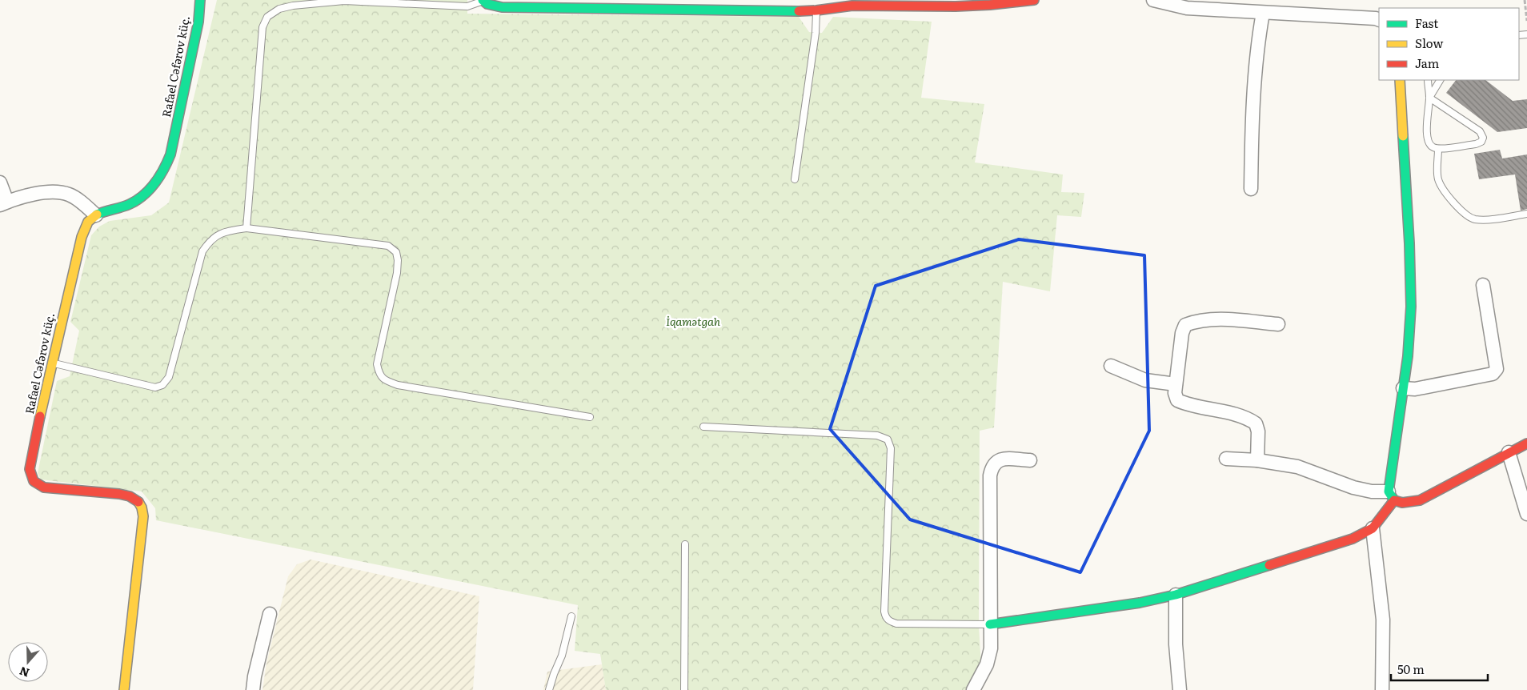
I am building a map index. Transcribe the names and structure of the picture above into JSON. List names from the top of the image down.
{
  "streets": {
    "street": ["Rafael Cəfərov küç."]
  },
  "parks": ["İqamətgah"],
  "legend": ["Fast", "Slow", "Jam"],
  "scale_bar": "50 m",
  "north": "bottom"
}
